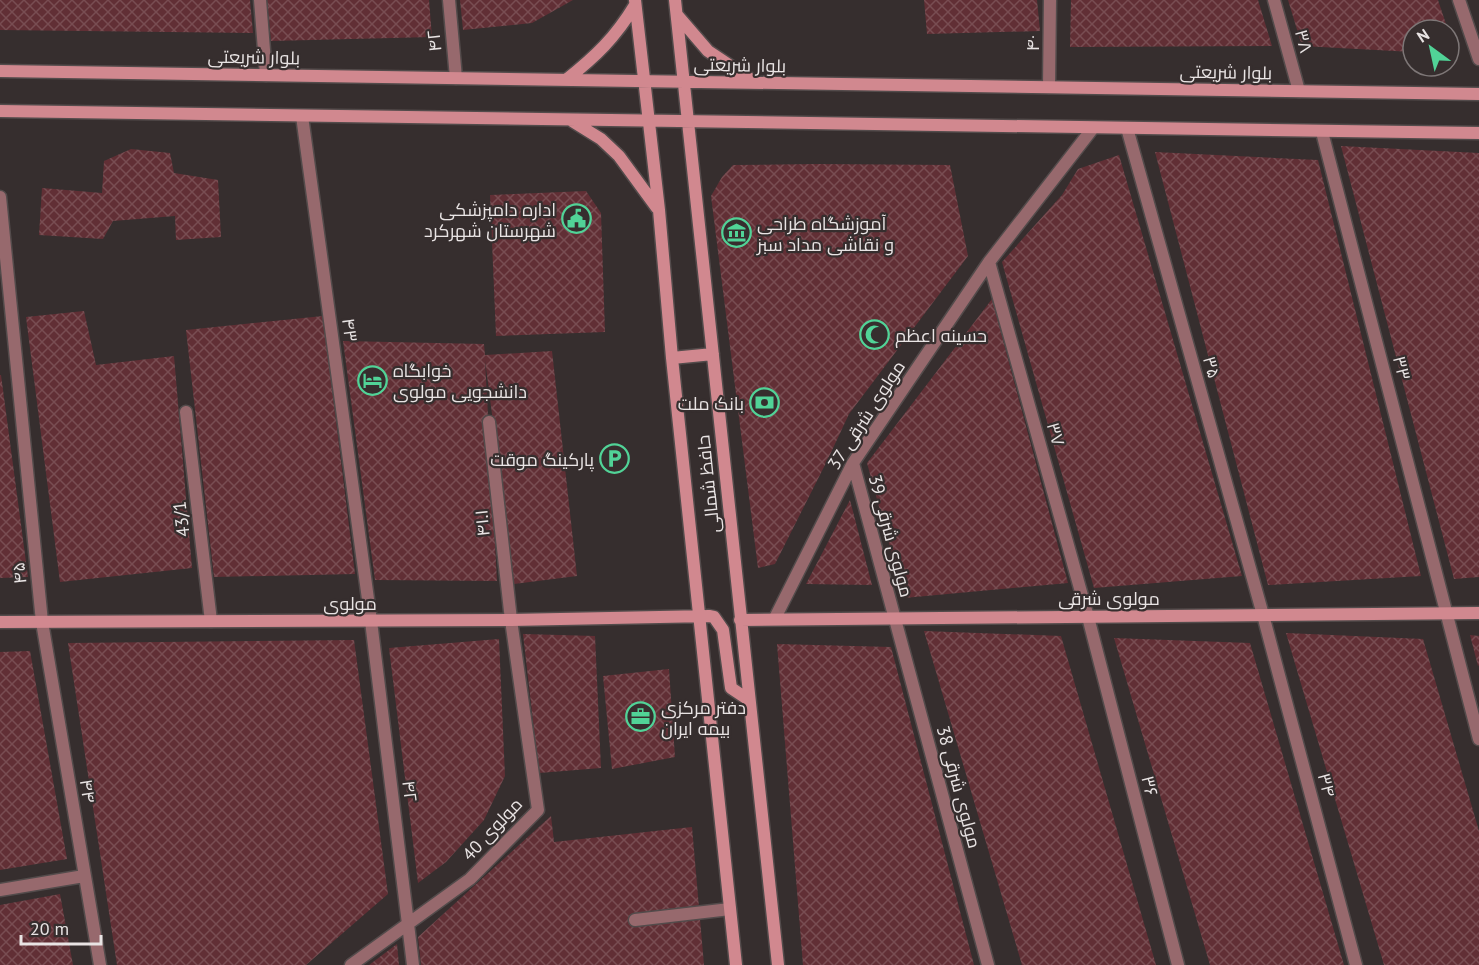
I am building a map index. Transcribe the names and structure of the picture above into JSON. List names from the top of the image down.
{
  "streets": {
    "main road": [
      "بلوار شریعتی",
      "حافظ شمالی",
      "مولوی شرقی",
      "مولوی"
    ],
    "street": [
      "۴۲",
      "۳۸",
      "۴۰",
      "۴۳",
      "۳۵",
      "۳۳",
      "مولوی شرقی 37",
      "۳۷",
      "43/1",
      "۴۱.۱",
      "مولوی شرقی 39",
      "۴۵",
      "۳۴",
      "۳۶",
      "مولوی شرقی 38",
      "۴۴",
      "مولوی 40"
    ]
  },
  "crossings": [
    ["۴۲", "بلوار شریعتی"],
    ["۴۲", "۴۳"],
    ["۴۲", "مولوی"],
    ["۴۲", "مولوی 40"],
    ["۳۸", "بلوار شریعتی"],
    ["۴۰", "بلوار شریعتی"],
    ["بلوار شریعتی", "حافظ شمالی"],
    ["۴۳", "مولوی"],
    ["۳۵", "مولوی شرقی"],
    ["۳۵", "۳۴"],
    ["۳۳", "مولوی شرقی"],
    ["مولوی شرقی 37", "۳۷"],
    ["مولوی شرقی 37", "مولوی شرقی 39"],
    ["مولوی شرقی 37", "مولوی شرقی"],
    ["۳۷", "مولوی شرقی"],
    ["۳۷", "۳۶"],
    ["حافظ شمالی", "مولوی شرقی"],
    ["حافظ شمالی", "مولوی"],
    ["43/1", "مولوی"],
    ["۴۱.۱", "مولوی"],
    ["۴۱.۱", "مولوی 40"],
    ["مولوی شرقی 39", "مولوی شرقی"],
    ["مولوی شرقی 39", "مولوی شرقی 38"],
    ["۴۵", "مولوی"],
    ["۴۵", "۴۴"],
    ["مولوی شرقی", "۳۴"],
    ["مولوی شرقی", "۳۶"],
    ["مولوی شرقی", "مولوی شرقی 38"],
    ["مولوی", "۴۴"],
    ["مولوی", "مولوی 40"]
  ],
  "places": {
    "public building": ["اداره دامپزشکی شهرستان شهرکرد"],
    "museum": ["آموزشگاه طراحی و نقاشی مداد سبز"],
    "mosque": ["حسینه اعظم"],
    "hotel": ["خوابگاه دانشجویی مولوی"],
    "bank": ["بانک ملت"],
    "parking": ["پارکینگ موقت"],
    "office": ["دفتر مرکزی بیمه ایران"]
  },
  "scale_bar": "20 m",
  "north": "top left"
}
